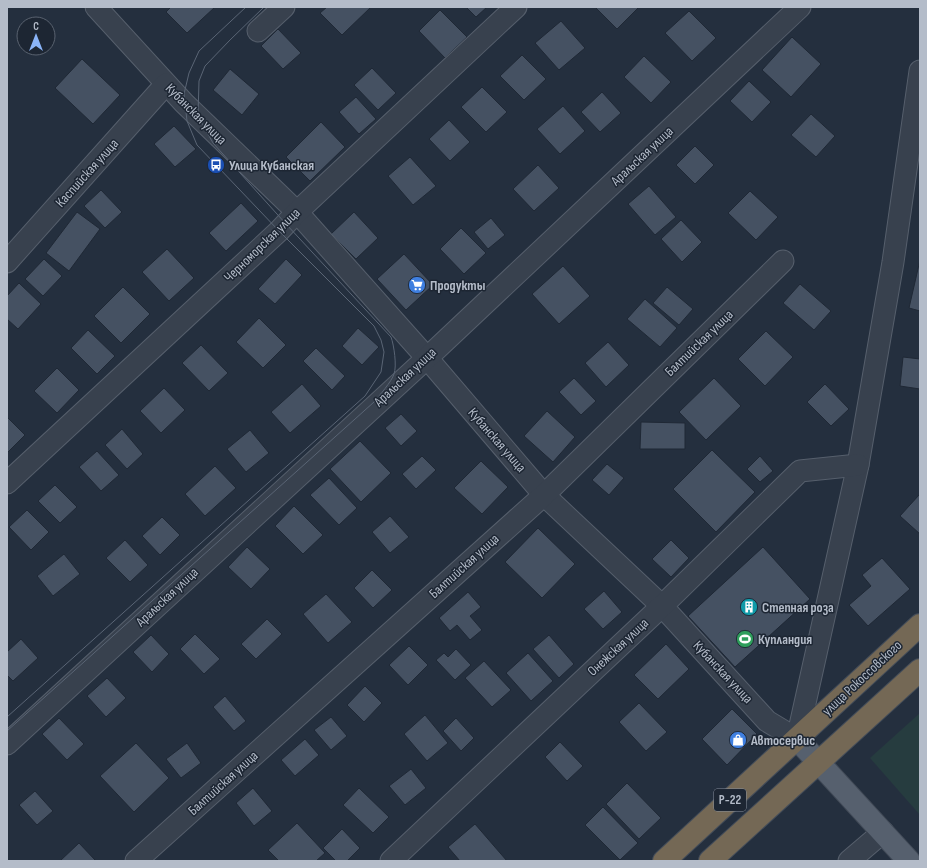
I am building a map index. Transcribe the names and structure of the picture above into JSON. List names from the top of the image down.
{
  "streets": {
    "highway": ["улица Рокоссовского", "Р-22"],
    "main road": ["Кубанская улица"],
    "street": [
      "Аральская улица",
      "Каспийская улица",
      "Черноморская улица",
      "Балтийская улица",
      "Онежская улица"
    ]
  },
  "crossings": [
    ["Кубанская улица", "Аральская улица"],
    ["Кубанская улица", "Каспийская улица"],
    ["Кубанская улица", "Черноморская улица"],
    ["Кубанская улица", "Балтийская улица"],
    ["Кубанская улица", "Онежская улица"],
    ["Кубанская улица", "улица Рокоссовского"],
    ["Кубанская улица", "Р-22"]
  ],
  "places": {
    "bus stop": ["Улица Кубанская"],
    "supermarket": ["Продукты"],
    "building": ["Степная роза"],
    "sports": ["Купландия"],
    "shop": ["Автосервис"]
  },
  "north": "top"
}
